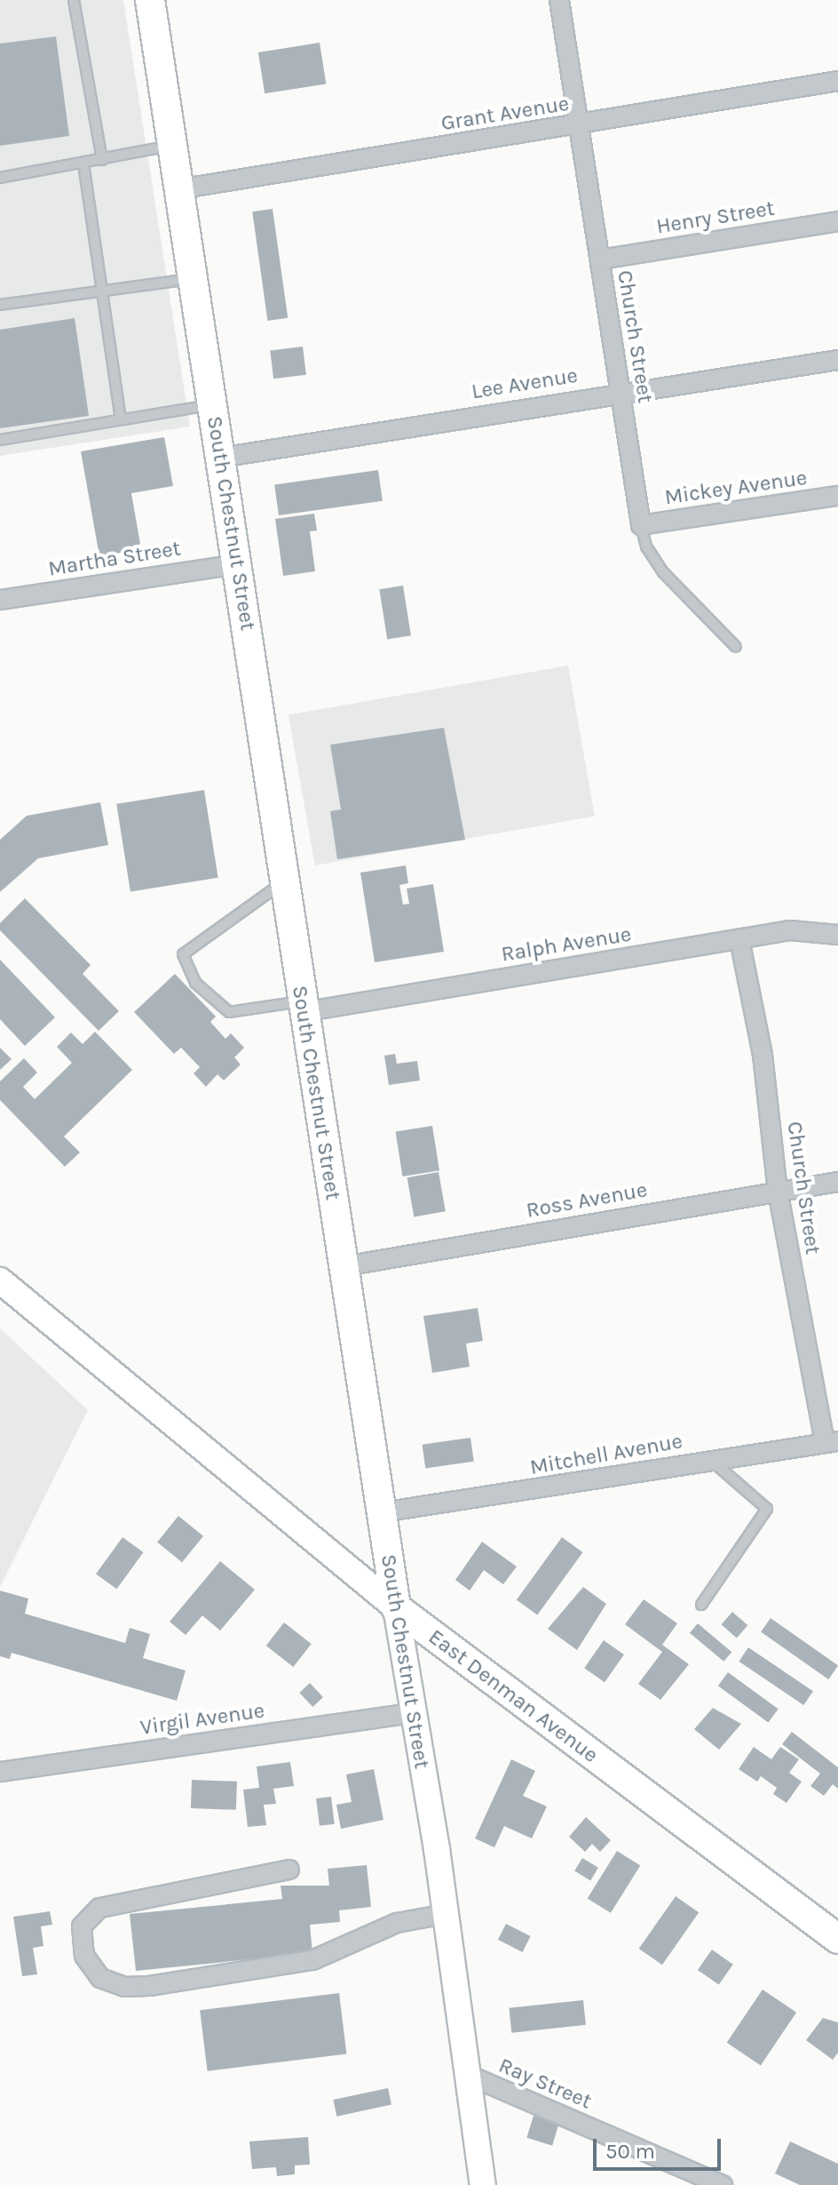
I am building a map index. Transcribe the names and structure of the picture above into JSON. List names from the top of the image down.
{
  "streets": {
    "main road": ["South Chestnut Street", "East Denman Avenue"],
    "street": [
      "Grant Avenue",
      "Henry Street",
      "Church Street",
      "Lee Avenue",
      "Mickey Avenue",
      "Martha Street",
      "Ralph Avenue",
      "Ross Avenue",
      "Mitchell Avenue",
      "Virgil Avenue",
      "Ray Street"
    ]
  },
  "crossings": [
    ["Grant Avenue", "Church Street"],
    ["Grant Avenue", "South Chestnut Street"],
    ["Henry Street", "Church Street"],
    ["Church Street", "Lee Avenue"],
    ["Church Street", "Mickey Avenue"],
    ["Church Street", "Ralph Avenue"],
    ["Church Street", "Ross Avenue"],
    ["Church Street", "Mitchell Avenue"],
    ["Lee Avenue", "South Chestnut Street"],
    ["South Chestnut Street", "Martha Street"],
    ["South Chestnut Street", "Ralph Avenue"],
    ["South Chestnut Street", "Ross Avenue"],
    ["South Chestnut Street", "Mitchell Avenue"],
    ["South Chestnut Street", "East Denman Avenue"],
    ["South Chestnut Street", "Virgil Avenue"],
    ["South Chestnut Street", "Ray Street"]
  ],
  "scale_bar": "50 m"
}
